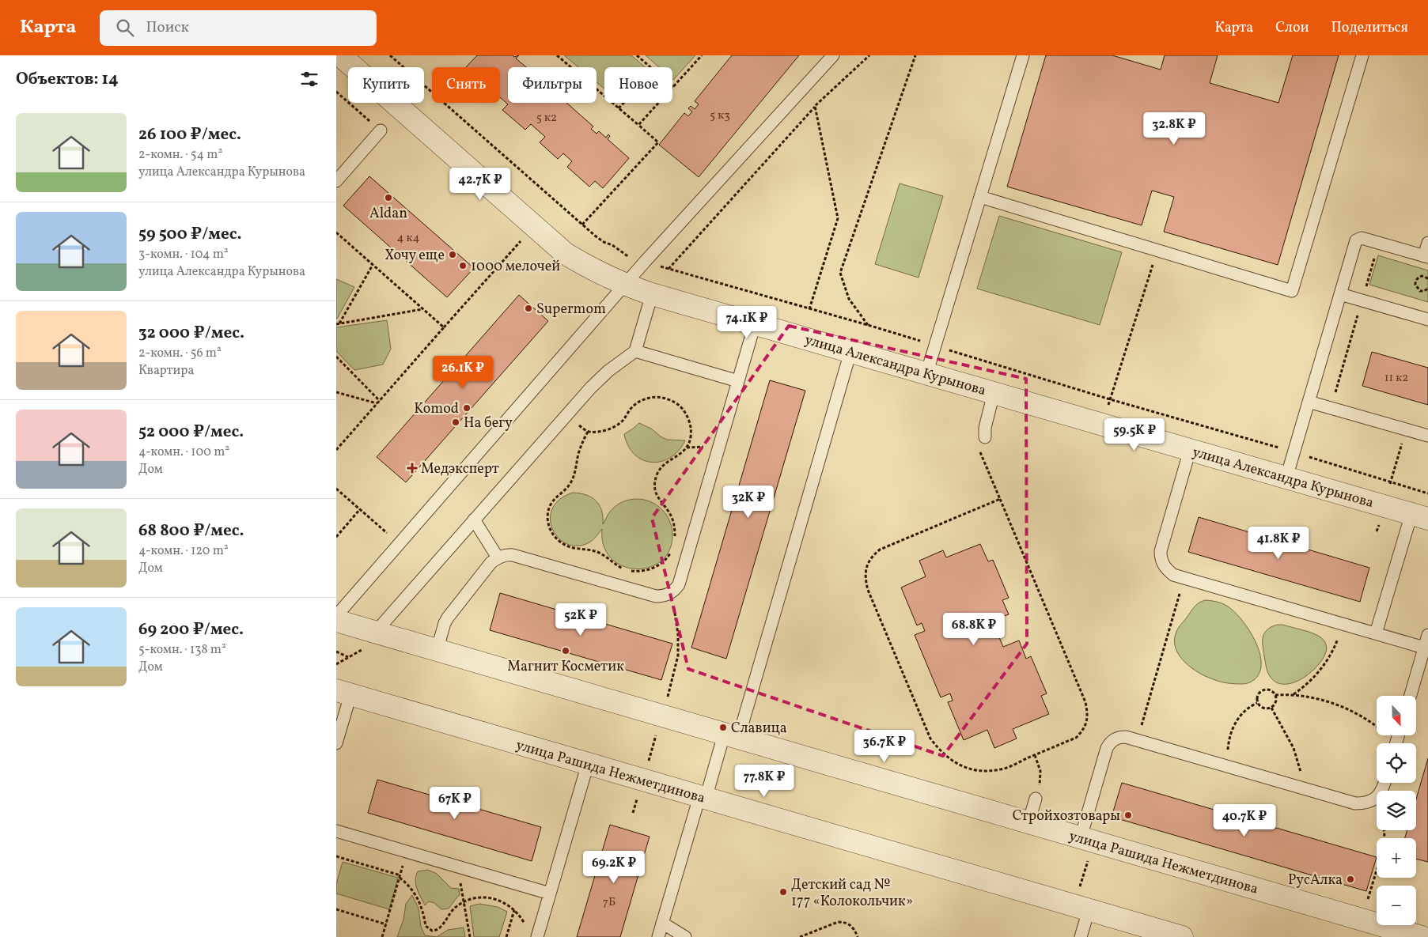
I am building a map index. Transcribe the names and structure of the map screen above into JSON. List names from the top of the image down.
{
  "streets": {
    "street": ["улица Александра Курынова", "улица Рашида Нежметдинова"]
  },
  "places": {
    "other": [
      "Aldan",
      "Хочу еще",
      "1000 мелочей",
      "Supermom",
      "Komod",
      "На бегу",
      "Магнит Косметик",
      "Славица",
      "Стройхозтовары",
      "РусАлка",
      "Детский сад № 177 «Колокольчик»"
    ],
    "health": ["Медэксперт"]
  },
  "house_numbers": [
    "5 к3",
    "5 к2",
    "4 к4",
    "11 к2",
    "7Б"
  ],
  "north": "bottom",
  "page": {
    "header": "Карта",
    "search": "Поиск",
    "nav": ["Карта", "Слои", "Поделиться"],
    "heading": "Объектов: 14",
    "chip": [
      "Купить",
      "Снять",
      "Фильтры",
      "Новое"
    ],
    "list": [
      {
        "name": "26 100 ₽/мес.",
        "note": "2-комн. · 54 m² · улица Александра Курынова"
      },
      {
        "name": "59 500 ₽/мес.",
        "note": "3-комн. · 104 m² · улица Александра Курынова"
      },
      {
        "name": "32 000 ₽/мес.",
        "note": "2-комн. · 56 m² · Квартира"
      },
      {
        "name": "52 000 ₽/мес.",
        "note": "4-комн. · 100 m² · Дом"
      },
      {
        "name": "68 800 ₽/мес.",
        "note": "4-комн. · 120 m² · Дом"
      },
      {
        "name": "69 200 ₽/мес.",
        "note": "5-комн. · 138 m² · Дом"
      }
    ],
    "price": [
      "32.8K ₽",
      "42.7K ₽",
      "74.1K ₽",
      "26.1K ₽",
      "59.5K ₽",
      "32K ₽",
      "41.8K ₽",
      "52K ₽",
      "68.8K ₽",
      "36.7K ₽",
      "77.8K ₽",
      "67K ₽",
      "40.7K ₽",
      "69.2K ₽"
    ],
    "map_buttons": ["+", "−"]
  }
}
